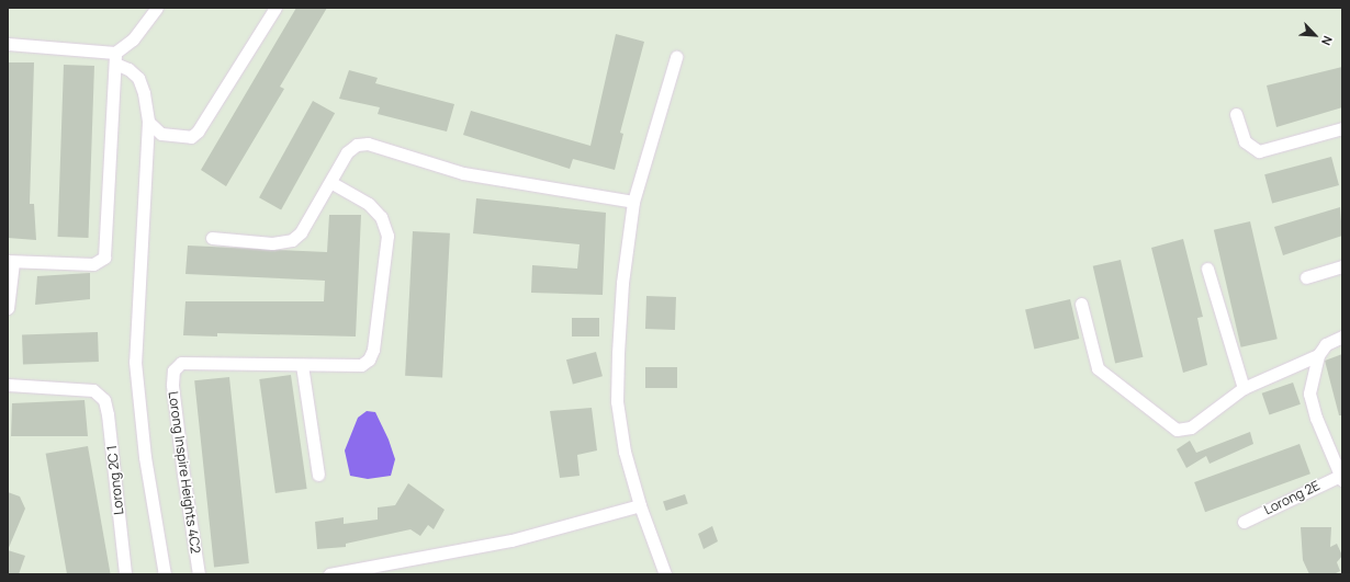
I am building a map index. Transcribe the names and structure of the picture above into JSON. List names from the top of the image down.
{
  "streets": {
    "street": ["Lorong Inspire Heights 4C2", "Lorong 2C 1", "Lorong 2E"]
  },
  "north": "bottom right"
}
